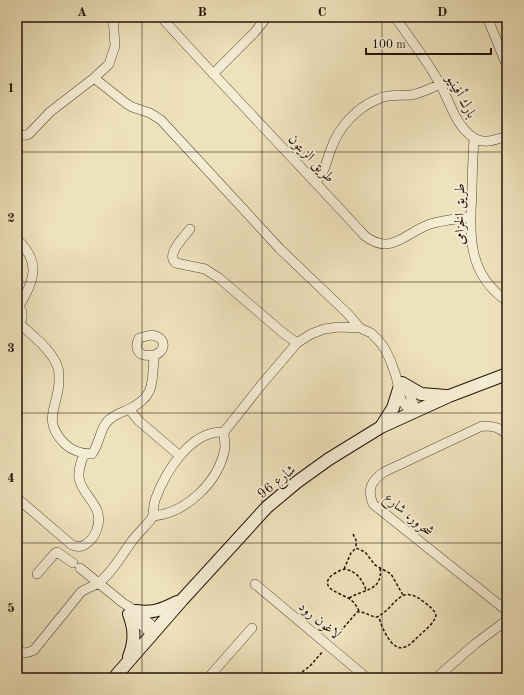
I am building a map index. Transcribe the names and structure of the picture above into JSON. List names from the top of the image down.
{
  "streets": {
    "street": [
      "بارك أفينيو",
      "طريق الزيتون",
      "طريق الخزامى",
      "شارع 96",
      "شحرور، شارع",
      "لاغون رود"
    ]
  },
  "crossings": [
    ["بارك أفينيو", "طريق الخزامى"],
    ["طريق الزيتون", "طريق الخزامى"]
  ],
  "scale_bar": "100 m",
  "grid": {
    "columns": [
      "A",
      "B",
      "C",
      "D"
    ],
    "rows": [
      "1",
      "2",
      "3",
      "4",
      "5"
    ]
  }
}
